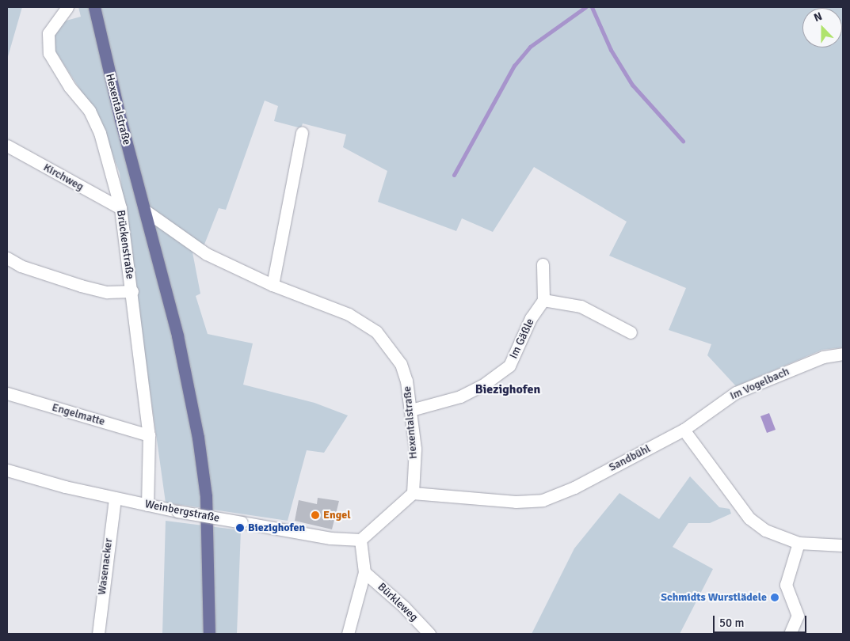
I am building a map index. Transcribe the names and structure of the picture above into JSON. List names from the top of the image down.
{
  "streets": {
    "main road": ["Hexentalstraße"],
    "street": [
      "Kirchweg",
      "Brückenstraße",
      "Im Gäßle",
      "Im Vogelbach",
      "Engelmatte",
      "Sandbühl",
      "Weinbergstraße",
      "Wasenacker",
      "Bürkleweg"
    ]
  },
  "crossings": [
    ["Hexentalstraße", "Im Gäßle"],
    ["Hexentalstraße", "Sandbühl"],
    ["Kirchweg", "Brückenstraße"],
    ["Brückenstraße", "Engelmatte"],
    ["Brückenstraße", "Weinbergstraße"],
    ["Im Vogelbach", "Sandbühl"],
    ["Weinbergstraße", "Wasenacker"]
  ],
  "districts": ["Biezighofen"],
  "places": ["Engel", "Biezighofen", "Schmidts Wurstlädele"],
  "scale_bar": "50 m",
  "north": "top"
}
